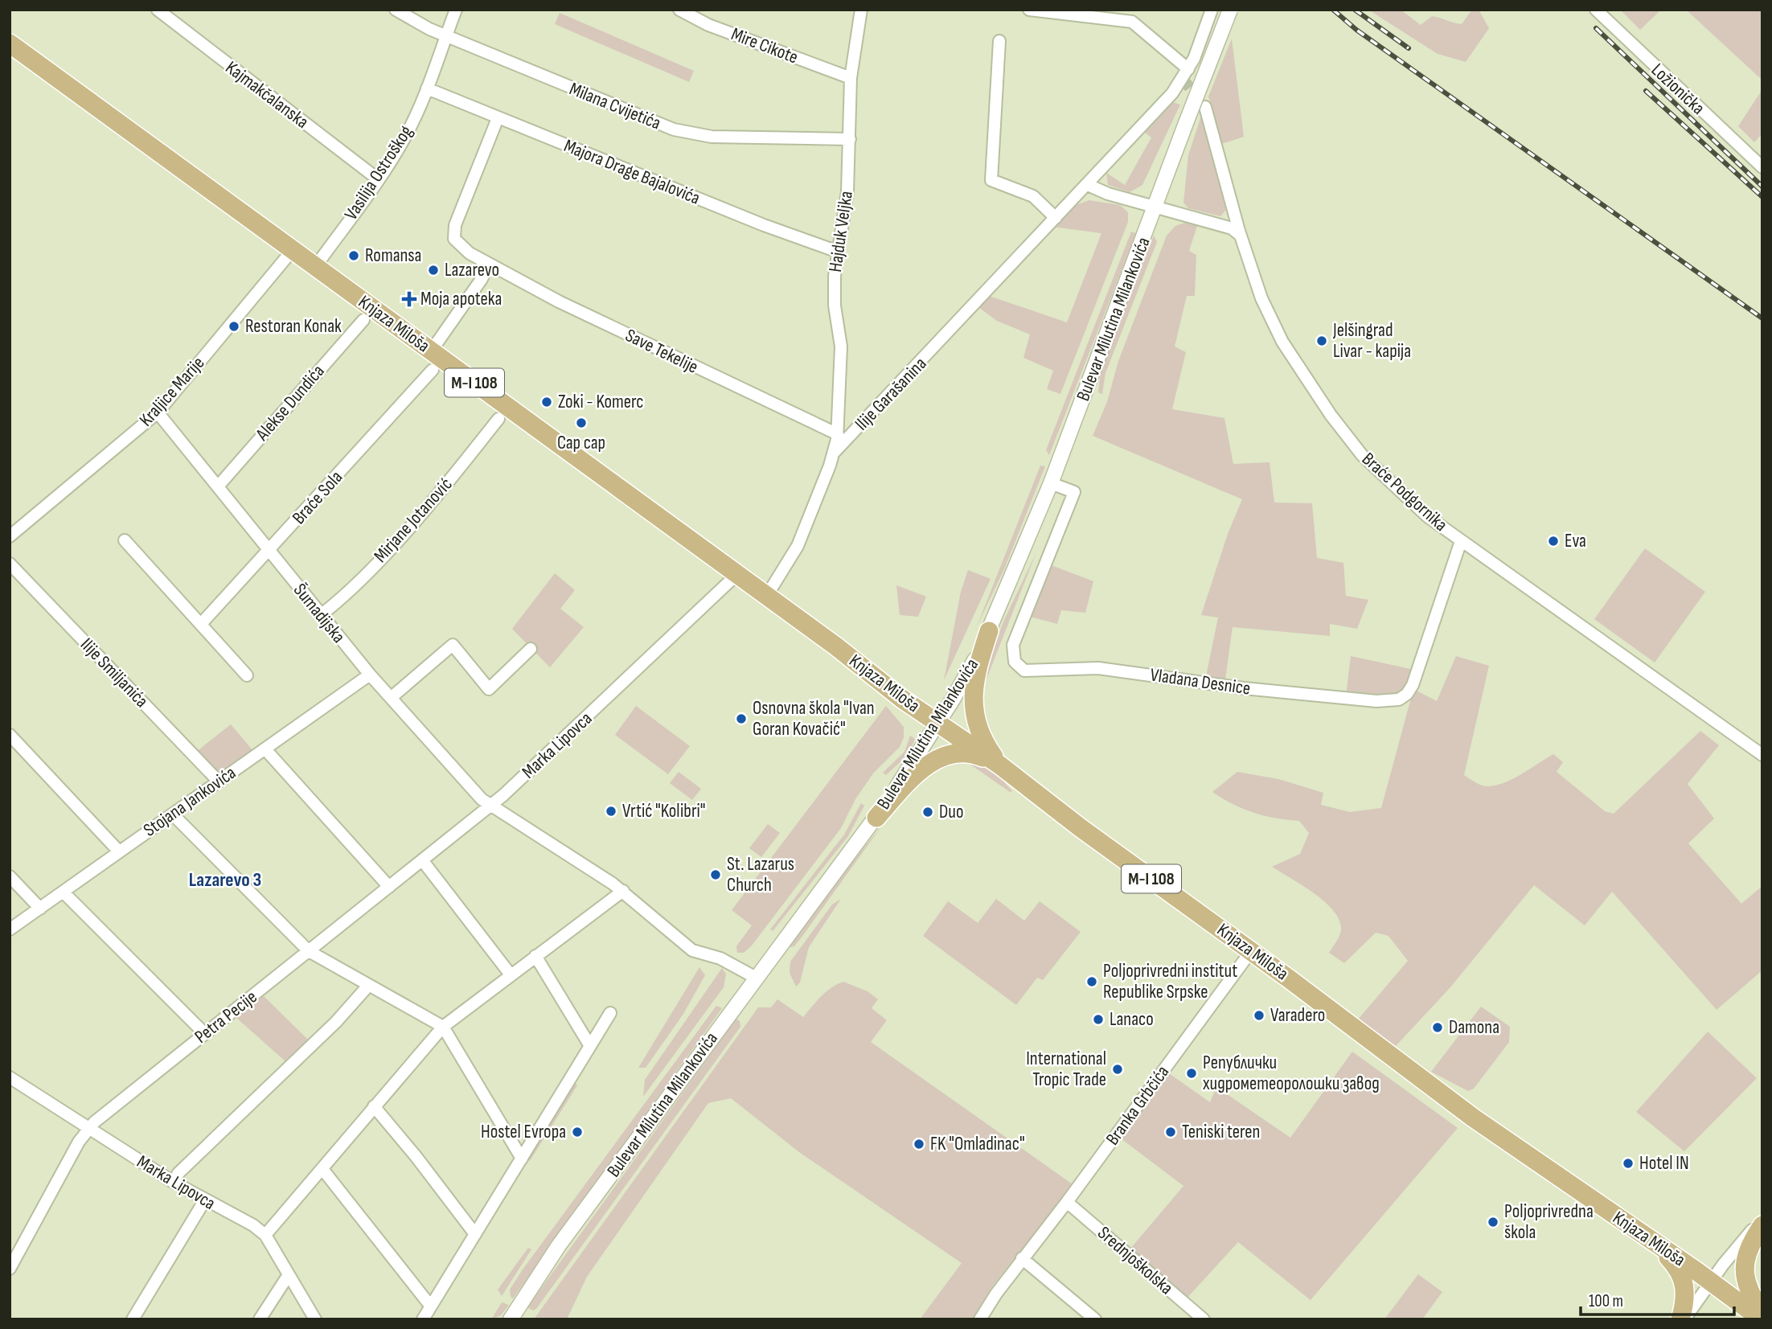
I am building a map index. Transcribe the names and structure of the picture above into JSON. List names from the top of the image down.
{
  "streets": {
    "main road": ["Knjaza Miloša", "M-I 108"],
    "street": [
      "Mire Cikote",
      "Ložionička",
      "Kajmakčalanska",
      "Milana Cvijetića",
      "Majora Drage Bajalovića",
      "Vasilija Ostroškog",
      "Hajduk Veljka",
      "Bulevar Milutina Milankovića",
      "Save Tekelije",
      "Kraljice Marije",
      "Ilije Garašanina",
      "Alekse Dundića",
      "Braće Podgornika",
      "Braće Sola",
      "Mirjane Jotanović",
      "Šumadijska",
      "Ilije Smiljanića",
      "Vladana Desnice",
      "Marka Lipovca",
      "Stojana Jankovića",
      "Petra Pecije",
      "Branka Grbčića",
      "Srednjoškolska"
    ]
  },
  "crossings": [
    ["Mire Cikote", "Hajduk Veljka"],
    ["Kajmakčalanska", "Vasilija Ostroškog"],
    ["Milana Cvijetića", "Vasilija Ostroškog"],
    ["Milana Cvijetića", "Hajduk Veljka"],
    ["Majora Drage Bajalovića", "Vasilija Ostroškog"],
    ["Majora Drage Bajalovića", "Hajduk Veljka"],
    ["Majora Drage Bajalovića", "Save Tekelije"],
    ["Vasilija Ostroškog", "Knjaza Miloša"],
    ["Hajduk Veljka", "Save Tekelije"],
    ["Hajduk Veljka", "Ilije Garašanina"],
    ["Bulevar Milutina Milankovića", "Knjaza Miloša"],
    ["Bulevar Milutina Milankovića", "Vladana Desnice"],
    ["Knjaza Miloša", "Kraljice Marije"],
    ["Knjaza Miloša", "Ilije Garašanina"],
    ["Knjaza Miloša", "Marka Lipovca"],
    ["Knjaza Miloša", "Branka Grbčića"],
    ["Kraljice Marije", "Šumadijska"],
    ["Alekse Dundića", "Šumadijska"],
    ["Braće Podgornika", "Vladana Desnice"],
    ["Braće Sola", "Šumadijska"],
    ["Mirjane Jotanović", "Šumadijska"],
    ["Šumadijska", "Marka Lipovca"],
    ["Šumadijska", "Stojana Jankovića"],
    ["Šumadijska", "Petra Pecije"],
    ["Ilije Smiljanića", "Stojana Jankovića"],
    ["Marka Lipovca", "Petra Pecije"],
    ["Branka Grbčića", "Srednjoškolska"]
  ],
  "districts": ["Lazarevo 3"],
  "places": {
    "other": [
      "Romansa",
      "Lazarevo",
      "Restoran Konak",
      "Jelšingrad Livar - kapija",
      "Zoki - Komerc",
      "Cap cap",
      "Eva",
      "Osnovna škola \"Ivan Goran Kovačić\"",
      "Vrtić \"Kolibri\"",
      "Duo",
      "St. Lazarus Church",
      "Poljoprivredni institut Republike Srpske",
      "Varadero",
      "Lanaco",
      "Damona",
      "International Tropic Trade",
      "Републички хидрометеоролошки завод",
      "Hostel Evropa",
      "Teniski teren",
      "FK \"Omladinac\"",
      "Hotel IN",
      "Poljoprivredna škola"
    ],
    "health": ["Moja apoteka"]
  },
  "scale_bar": "100 m"
}
